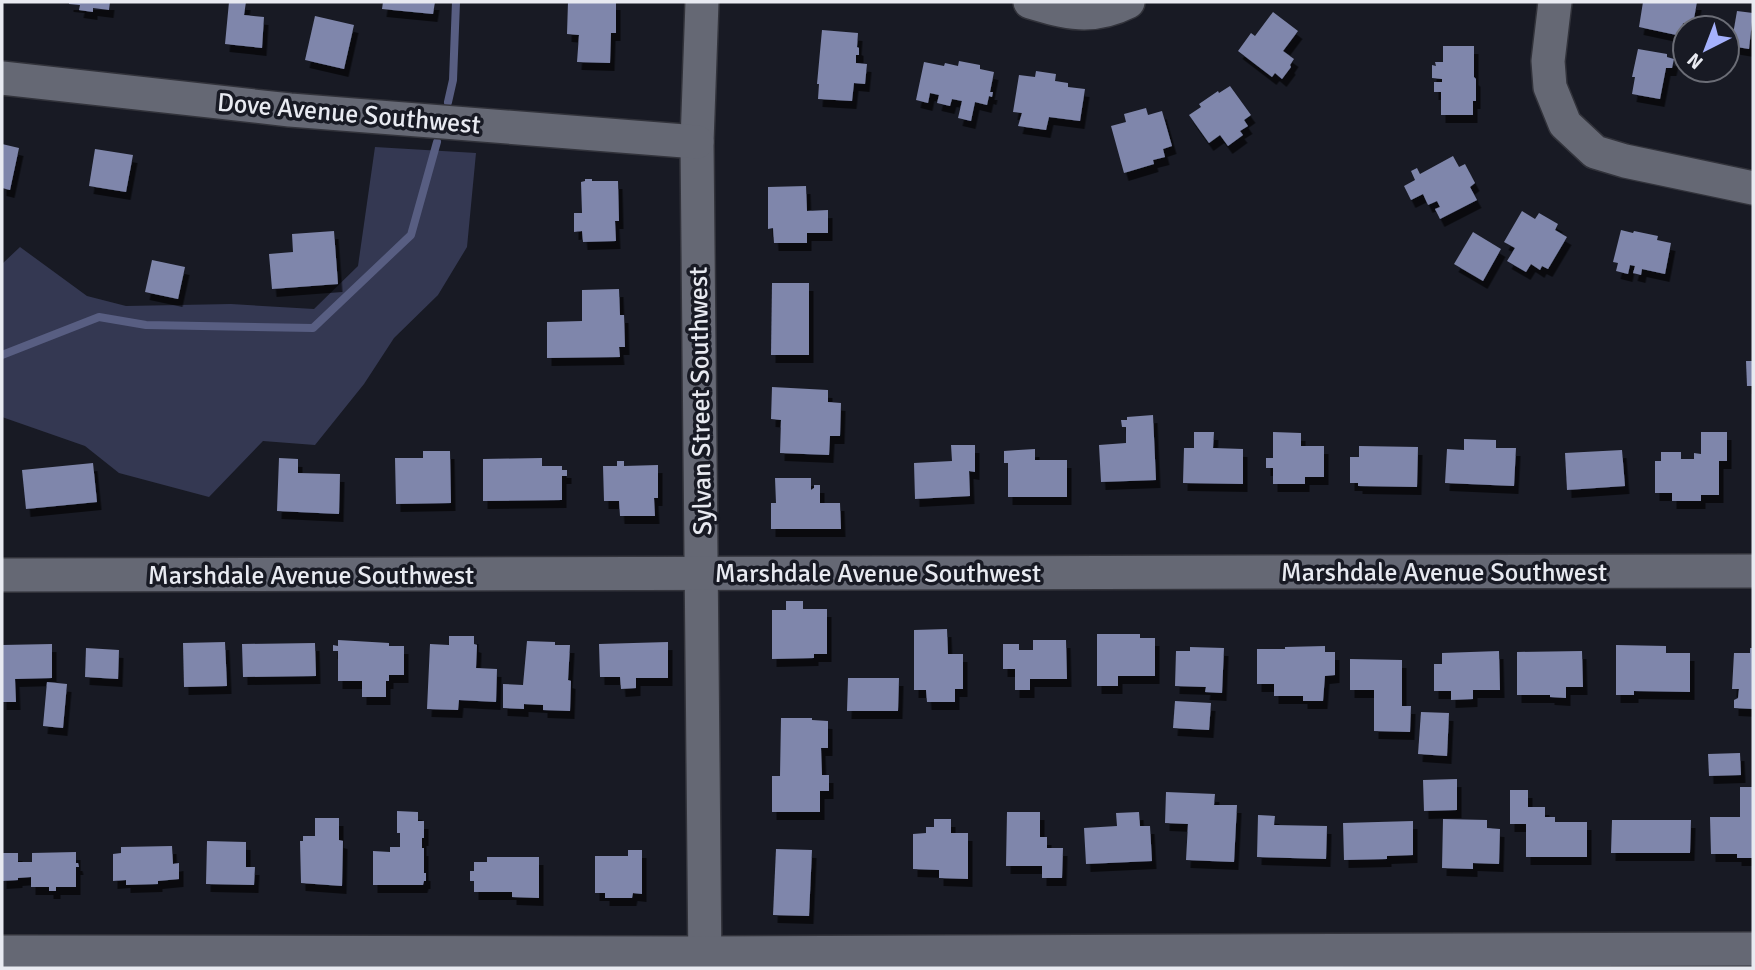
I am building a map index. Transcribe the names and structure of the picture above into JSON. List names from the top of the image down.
{
  "streets": {
    "street": ["Dove Avenue Southwest", "Sylvan Street Southwest", "Marshdale Avenue Southwest"]
  },
  "crossings": [
    ["Dove Avenue Southwest", "Sylvan Street Southwest"],
    ["Sylvan Street Southwest", "Marshdale Avenue Southwest"]
  ],
  "north": "bottom left"
}
